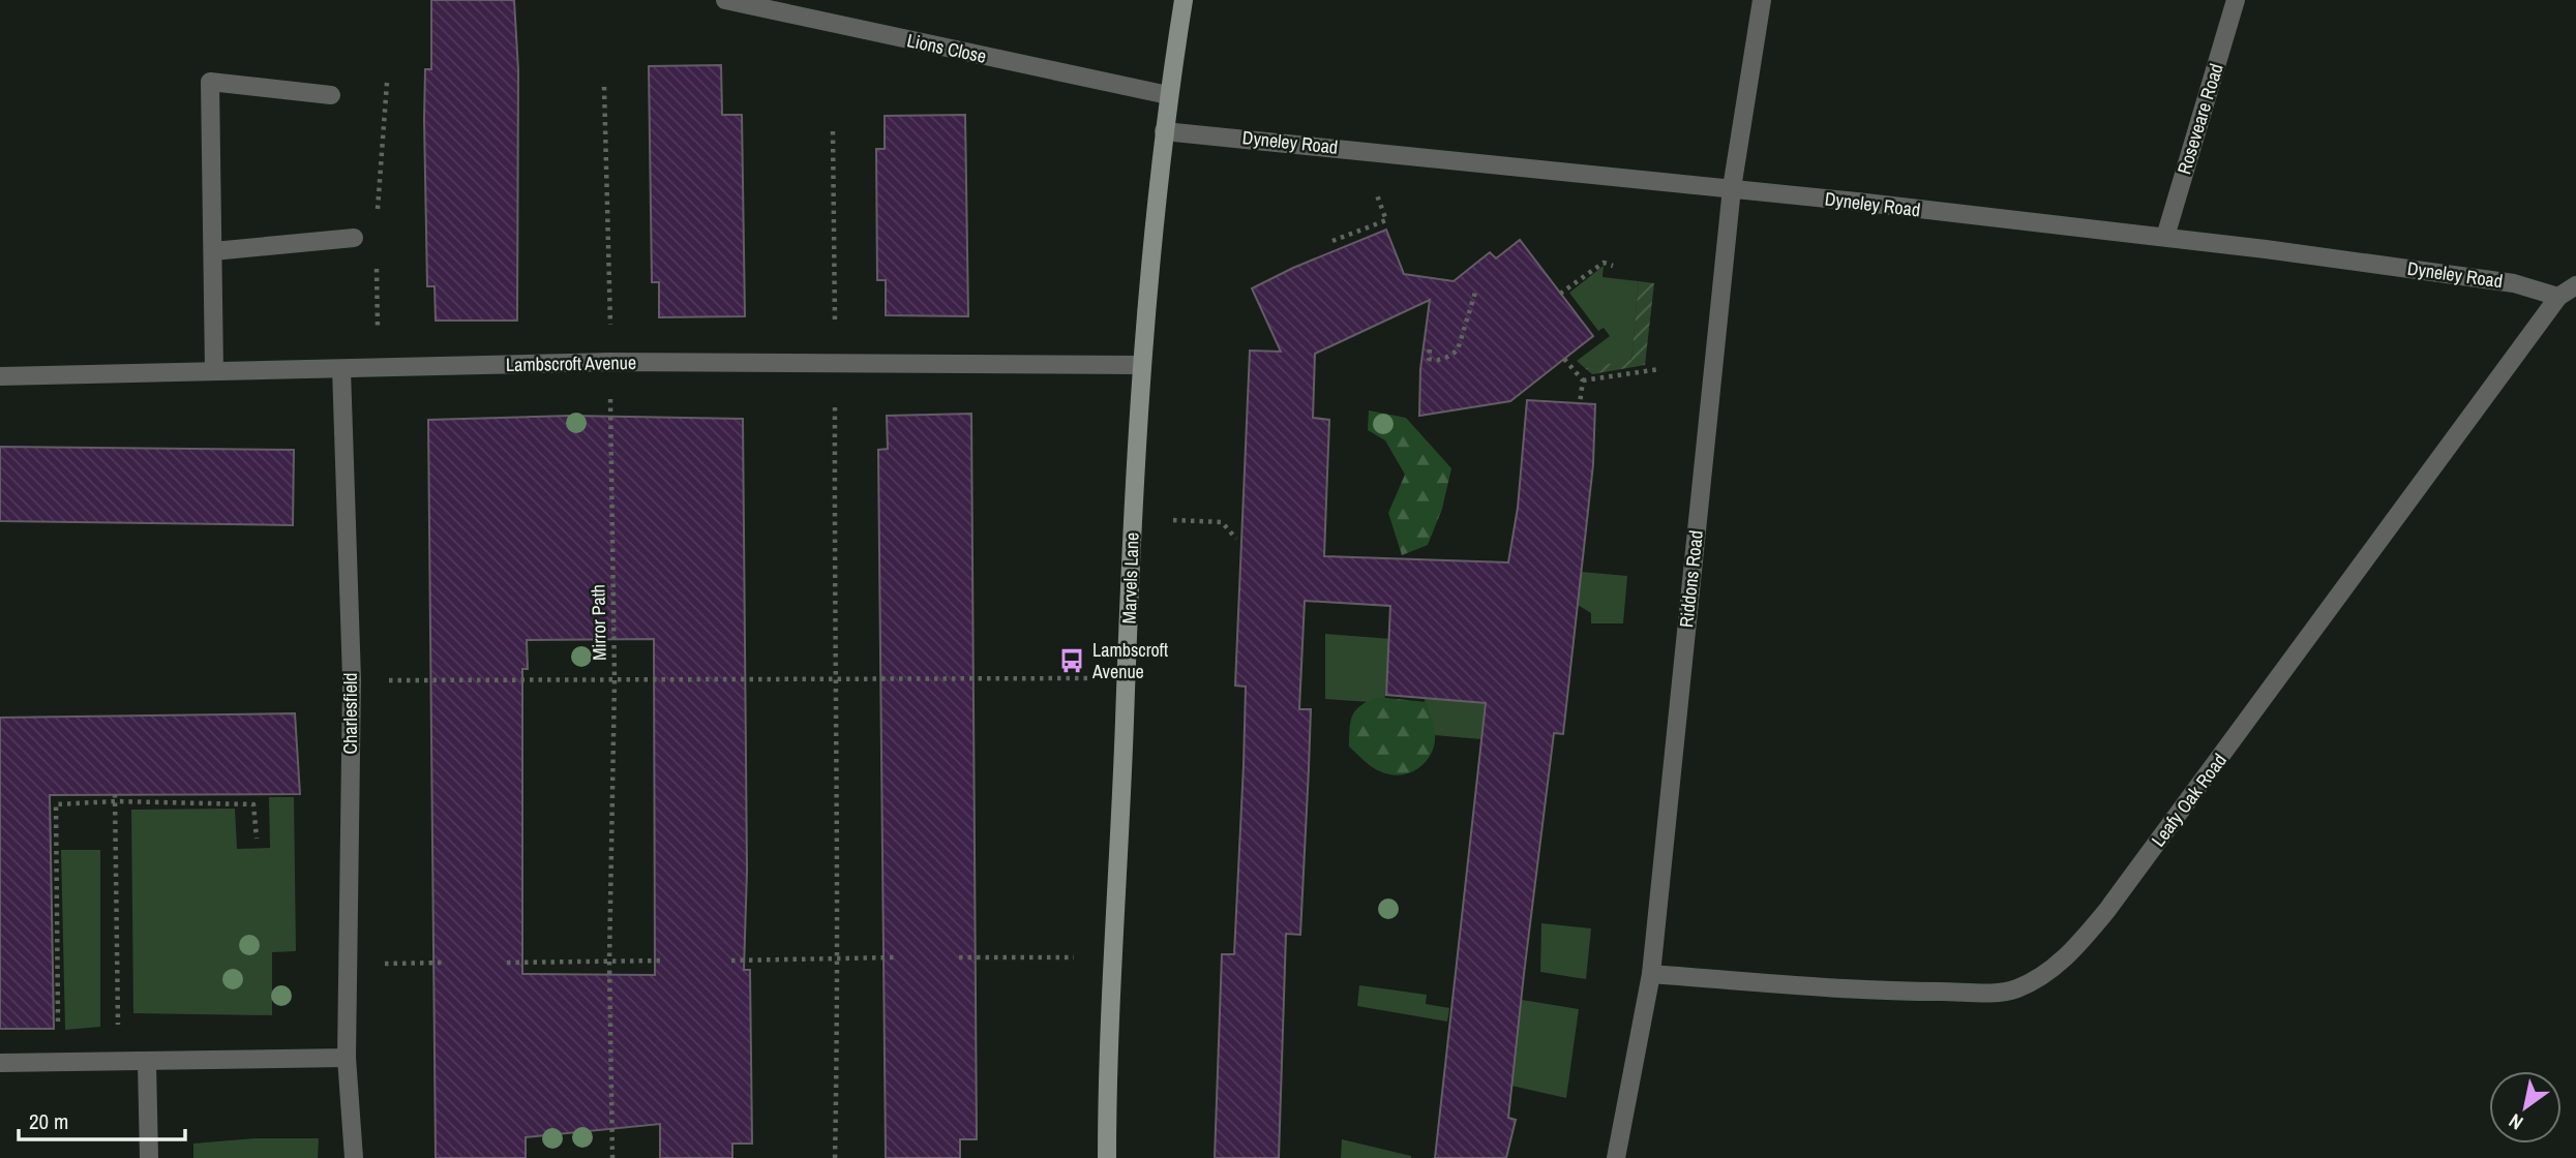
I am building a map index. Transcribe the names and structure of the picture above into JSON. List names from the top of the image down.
{
  "streets": {
    "street": [
      "Lions Close",
      "Roseveare Road",
      "Dyneley Road",
      "Lambscroft Avenue",
      "Marvels Lane",
      "Riddons Road",
      "Charlesfield",
      "Leafy Oak Road"
    ],
    "path": ["Mirror Path"]
  },
  "crossings": [
    ["Lions Close", "Marvels Lane"],
    ["Roseveare Road", "Dyneley Road"],
    ["Dyneley Road", "Marvels Lane"],
    ["Dyneley Road", "Riddons Road"],
    ["Dyneley Road", "Leafy Oak Road"],
    ["Lambscroft Avenue", "Marvels Lane"],
    ["Lambscroft Avenue", "Mirror Path"],
    ["Lambscroft Avenue", "Charlesfield"],
    ["Riddons Road", "Leafy Oak Road"]
  ],
  "places": {
    "bus stop": ["Lambscroft Avenue"]
  },
  "scale_bar": "20 m",
  "north": "bottom left"
}
